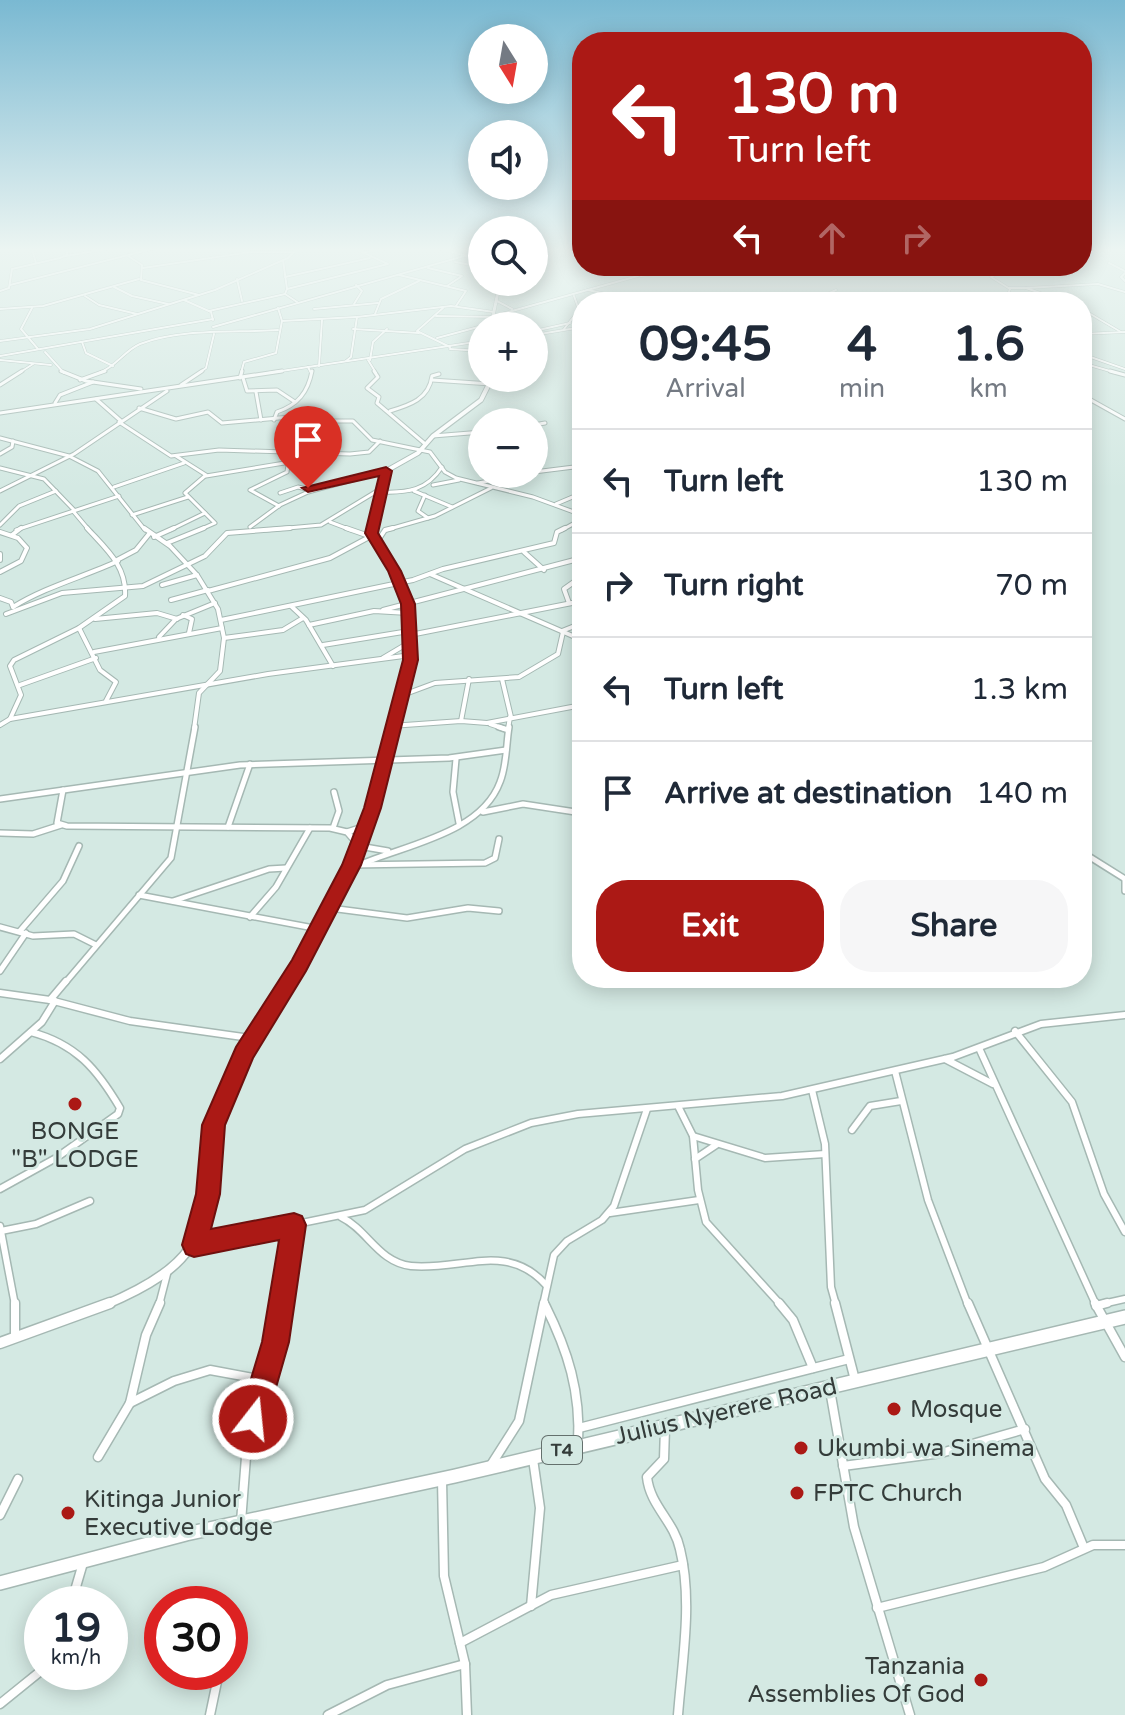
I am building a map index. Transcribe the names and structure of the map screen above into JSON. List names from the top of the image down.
{
  "streets": {
    "highway": ["Julius Nyerere Road", "T4"]
  },
  "places": [
    "BONGE \"B\" LODGE",
    "Mosque",
    "Ukumbi wa Sinema",
    "FPTC Church",
    "Kitinga Junior Executive Lodge",
    "Tanzania Assemblies Of God"
  ],
  "north": "bottom",
  "page": {
    "map_buttons": ["+", "−"],
    "turn": ["130 m", "Turn left"],
    "eta": [
      "09:45",
      "Arrival",
      "4",
      "min",
      "1.6",
      "km"
    ],
    "list": [
      {
        "name": "Turn left",
        "value": "130 m"
      },
      {
        "name": "Turn right",
        "value": "70 m"
      },
      {
        "name": "Turn left",
        "value": "1.3 km"
      },
      {
        "name": "Arrive at destination",
        "value": "140 m"
      }
    ],
    "buttons": ["Exit", "Share"],
    "speed": "19 km/h",
    "limit": "30"
  }
}
